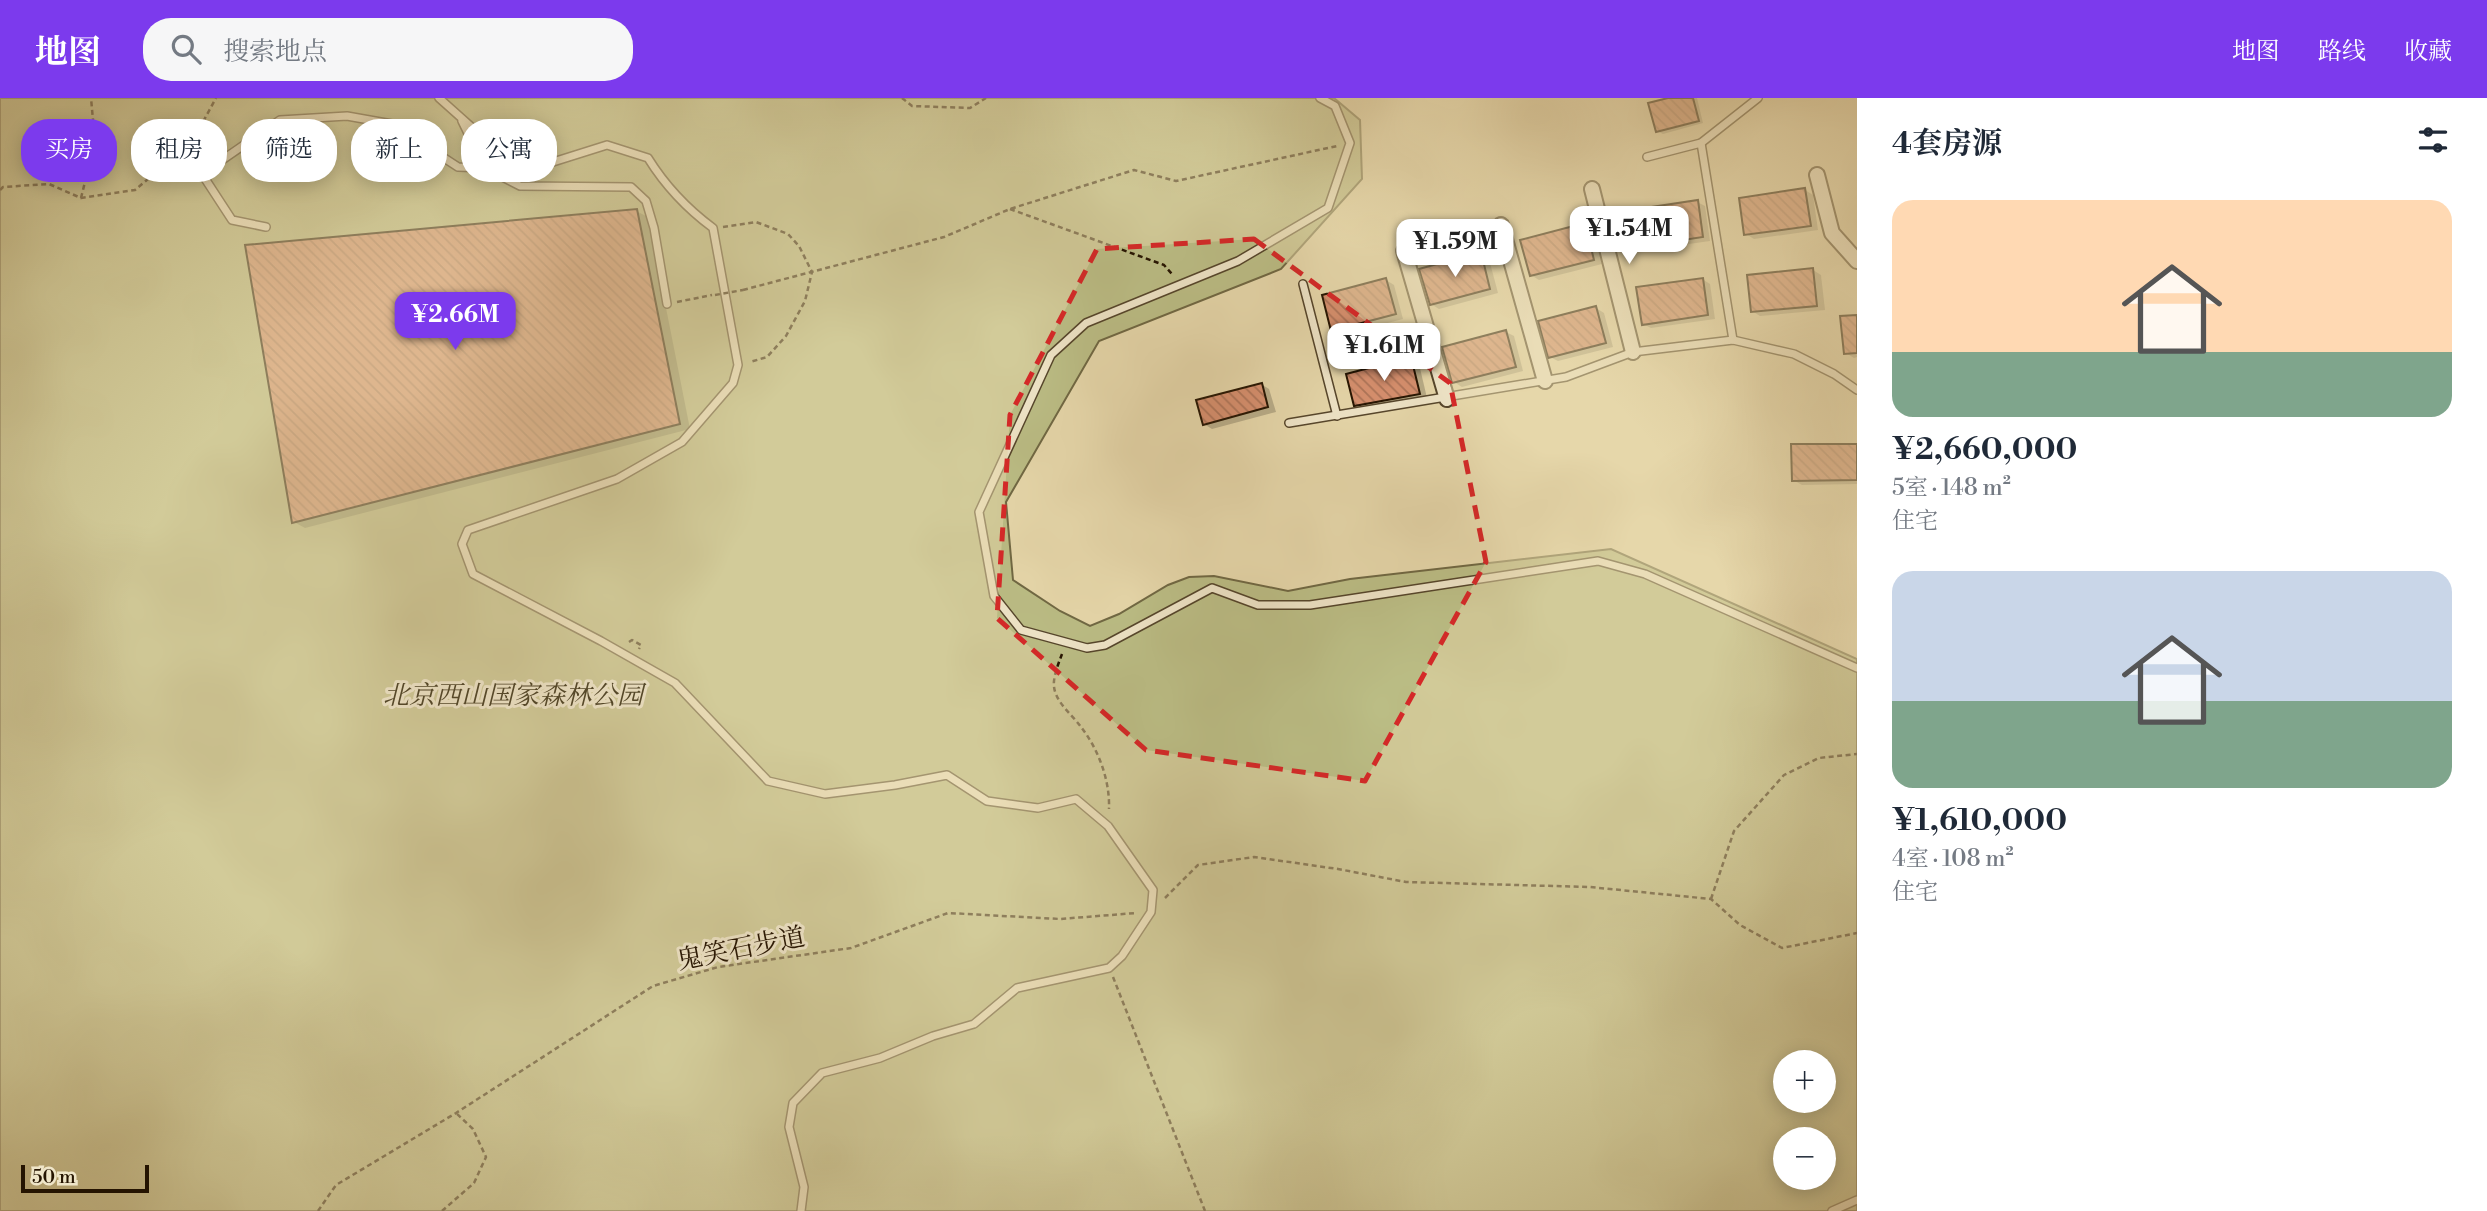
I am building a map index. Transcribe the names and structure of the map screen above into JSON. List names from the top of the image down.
{
  "streets": {
    "path": ["鬼笑石步道"]
  },
  "parks": ["北京西山国家森林公园"],
  "scale_bar": "50 m",
  "page": {
    "header": "地图",
    "search": "搜索地点",
    "nav": ["地图", "路线", "收藏"],
    "heading": "4套房源",
    "chip": [
      "买房",
      "租房",
      "筛选",
      "新上",
      "公寓"
    ],
    "list": [
      {
        "name": "¥2,660,000",
        "note": "5室 · 148 m² · 住宅"
      },
      {
        "name": "¥1,610,000",
        "note": "4室 · 108 m² · 住宅"
      }
    ],
    "price": [
      "¥1.54M",
      "¥1.59M",
      "¥2.66M",
      "¥1.61M"
    ],
    "map_buttons": ["+", "−"],
    "scale": "50 m"
  }
}
